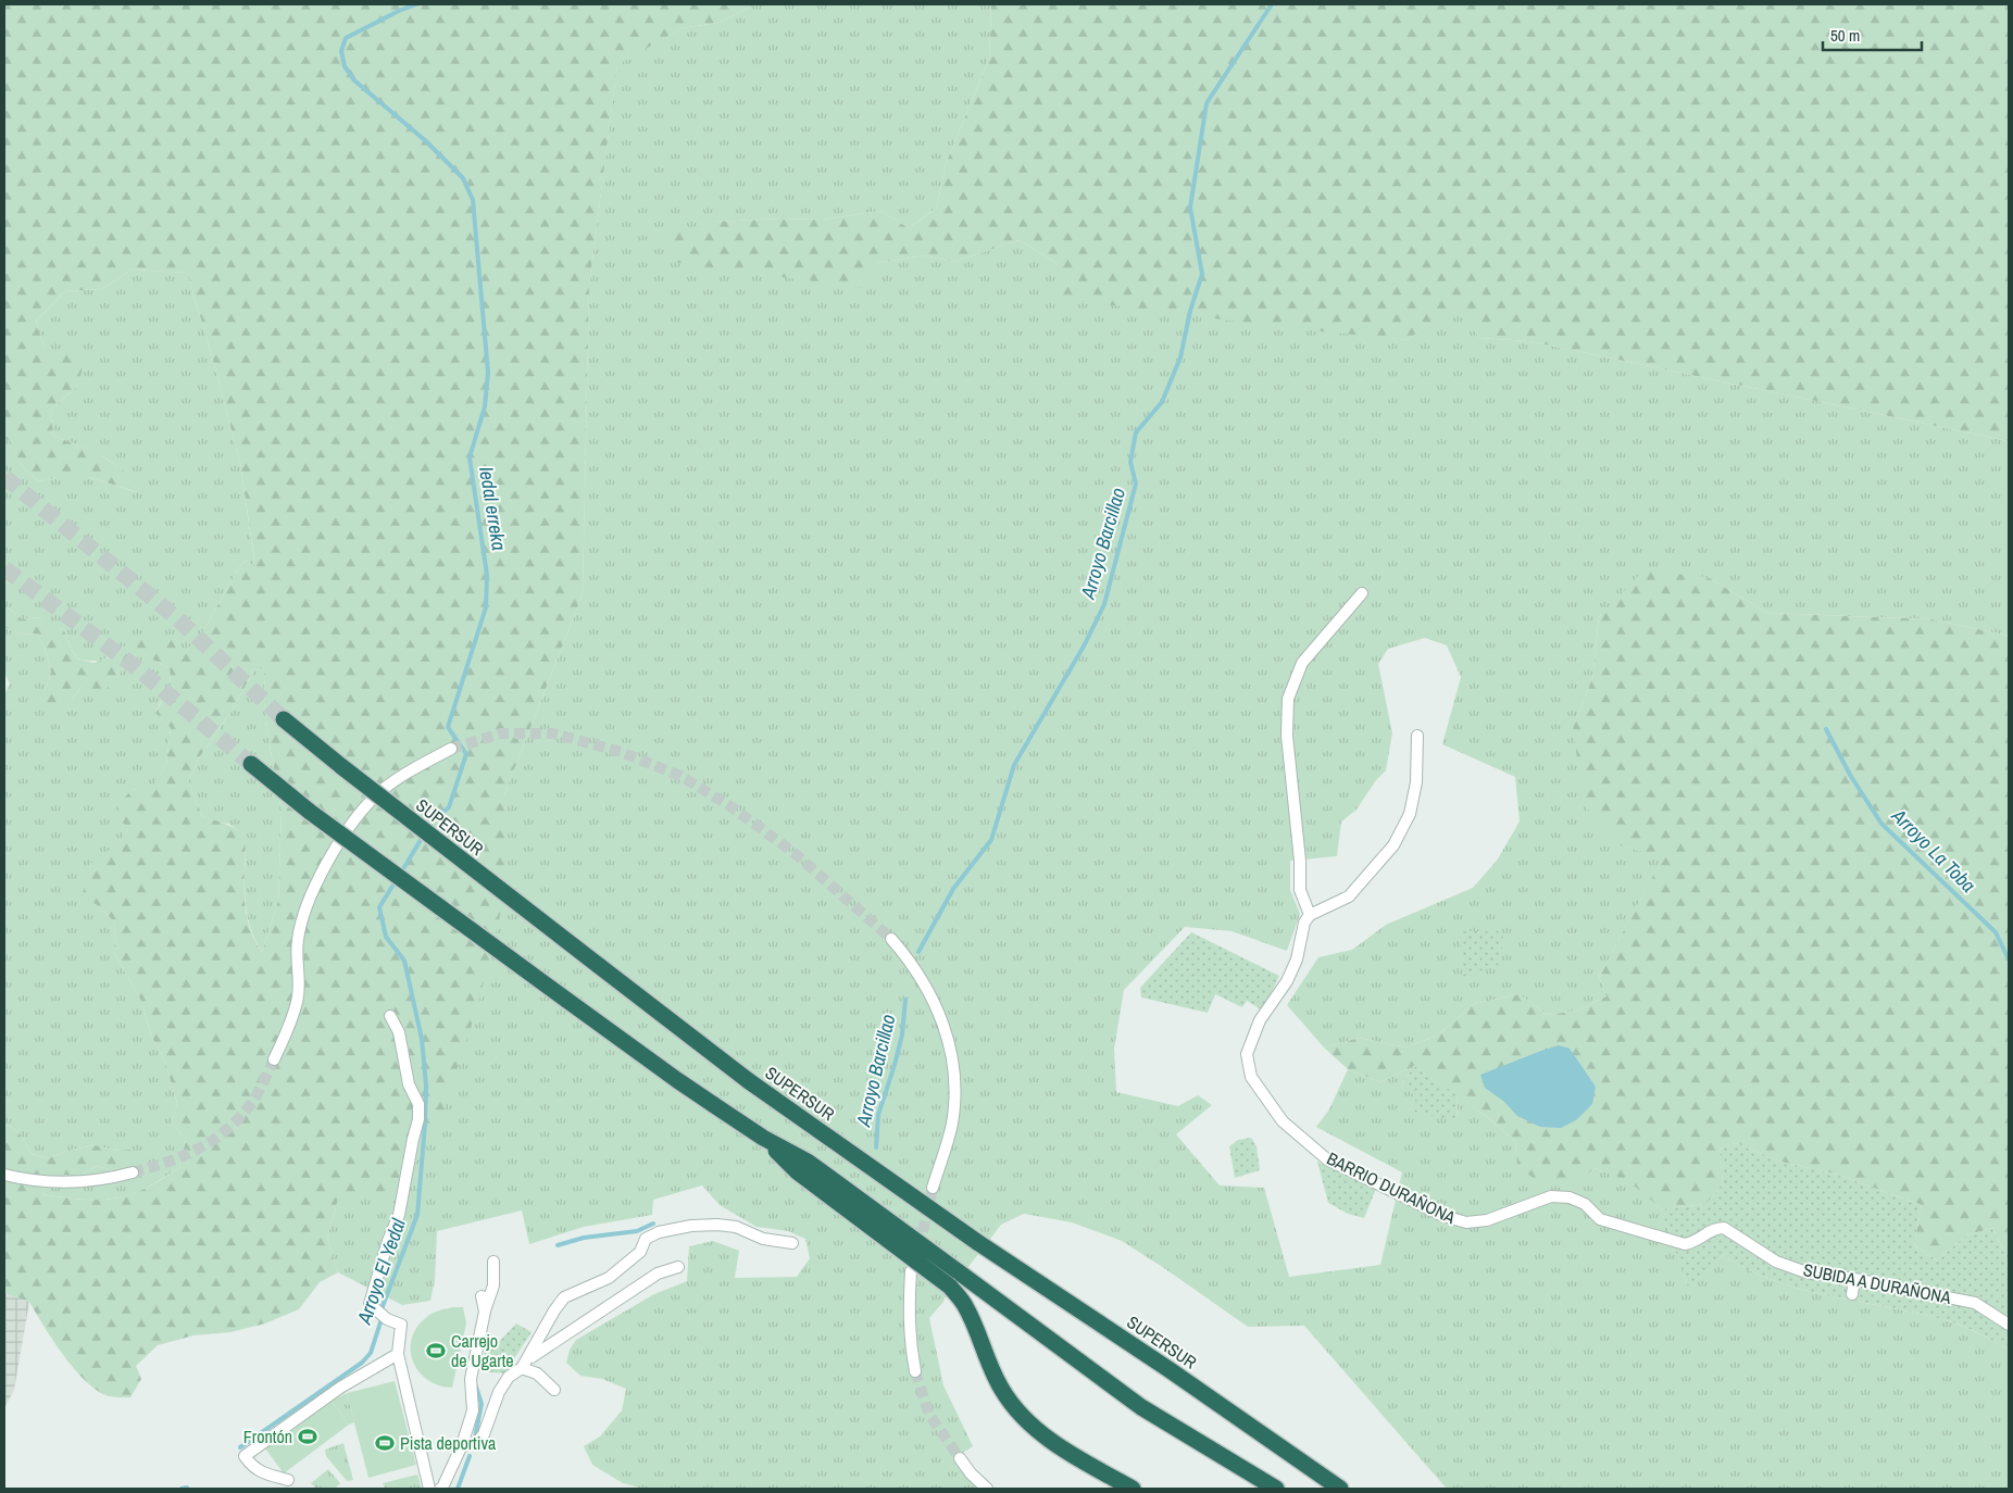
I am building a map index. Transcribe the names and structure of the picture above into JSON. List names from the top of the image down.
{
  "streets": {
    "highway": ["SUPERSUR"],
    "street": ["BARRIO DURAÑONA", "SUBIDA A DURAÑONA"]
  },
  "crossings": [
    ["BARRIO DURAÑONA", "SUBIDA A DURAÑONA"]
  ],
  "water": [
    "Iedal erreka",
    "Arroyo Barcillao",
    "Arroyo La Toba",
    "Arroyo El Yedal"
  ],
  "places": {
    "sports": ["Carrejo de Ugarte", "Frontón", "Pista deportiva"]
  },
  "scale_bar": "50 m"
}
